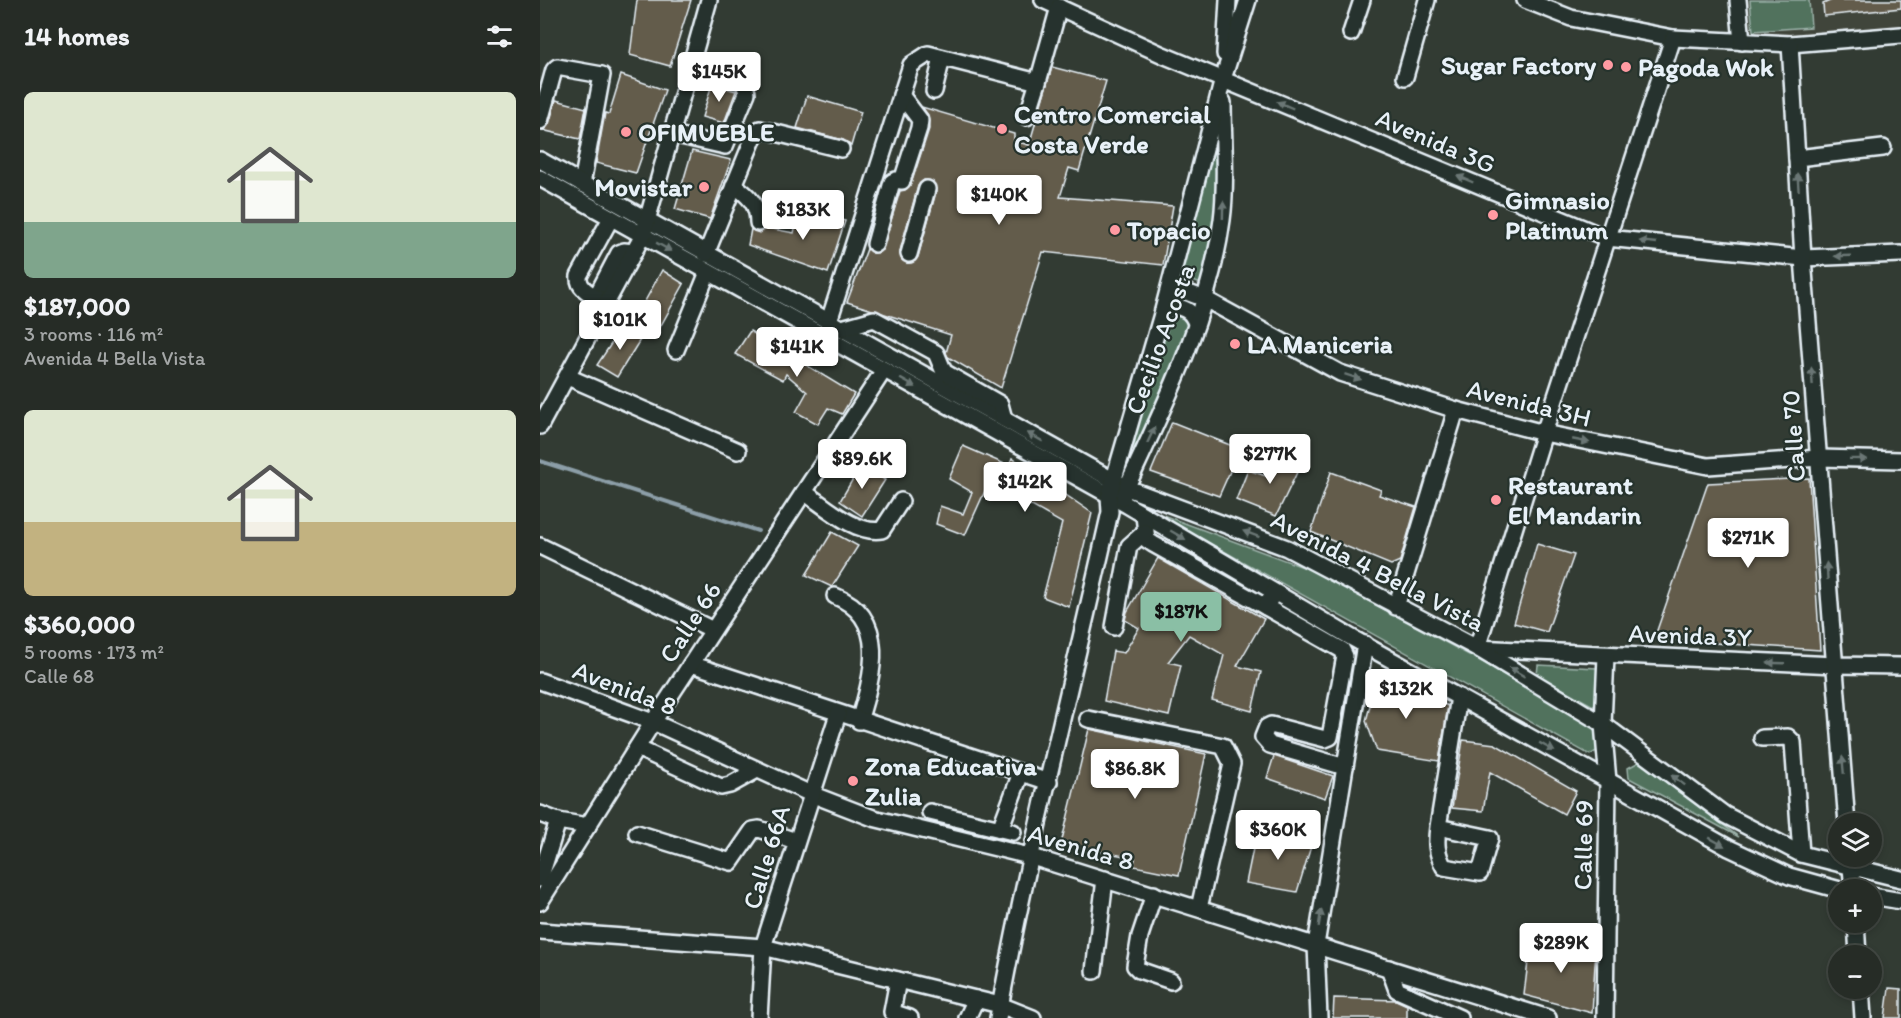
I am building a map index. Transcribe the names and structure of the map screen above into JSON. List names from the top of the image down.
{
  "streets": {
    "street": [
      "Avenida 3G",
      "Cecilio Acosta",
      "Avenida 3H",
      "Calle 70",
      "Avenida 4 Bella Vista",
      "Calle 66",
      "Avenida 3Y",
      "Avenida 8",
      "Calle 69",
      "Calle 66A"
    ]
  },
  "crossings": [
    ["Avenida 3G", "Cecilio Acosta"],
    ["Avenida 3G", "Calle 70"],
    ["Cecilio Acosta", "Avenida 3H"],
    ["Cecilio Acosta", "Avenida 4 Bella Vista"],
    ["Avenida 3H", "Calle 70"],
    ["Calle 70", "Avenida 3Y"],
    ["Avenida 4 Bella Vista", "Calle 66"],
    ["Avenida 4 Bella Vista", "Avenida 3Y"],
    ["Avenida 4 Bella Vista", "Calle 69"],
    ["Calle 66", "Avenida 8"],
    ["Avenida 3Y", "Calle 69"],
    ["Avenida 8", "Calle 66A"]
  ],
  "one_way": [
    "Avenida 3G",
    "Avenida 3H",
    "Calle 70",
    "Avenida 3Y"
  ],
  "places": [
    "Sugar Factory",
    "Pagoda Wok",
    "Centro Comercial Costa Verde",
    "OFIMUEBLE",
    "Movistar",
    "Gimnasio Platinum",
    "Topacio",
    "LA Maniceria",
    "Restaurant El Mandarin",
    "Zona Educativa Zulia"
  ],
  "page": {
    "heading": "14 homes",
    "price": [
      "$145K",
      "$140K",
      "$183K",
      "$101K",
      "$141K",
      "$277K",
      "$89.6K",
      "$142K",
      "$271K",
      "$187K",
      "$132K",
      "$86.8K",
      "$360K",
      "$289K"
    ],
    "list": [
      {
        "name": "$187,000",
        "note": "3 rooms · 116 m² · Avenida 4 Bella Vista"
      },
      {
        "name": "$360,000",
        "note": "5 rooms · 173 m² · Calle 68"
      }
    ],
    "map_buttons": ["+", "−"]
  }
}
